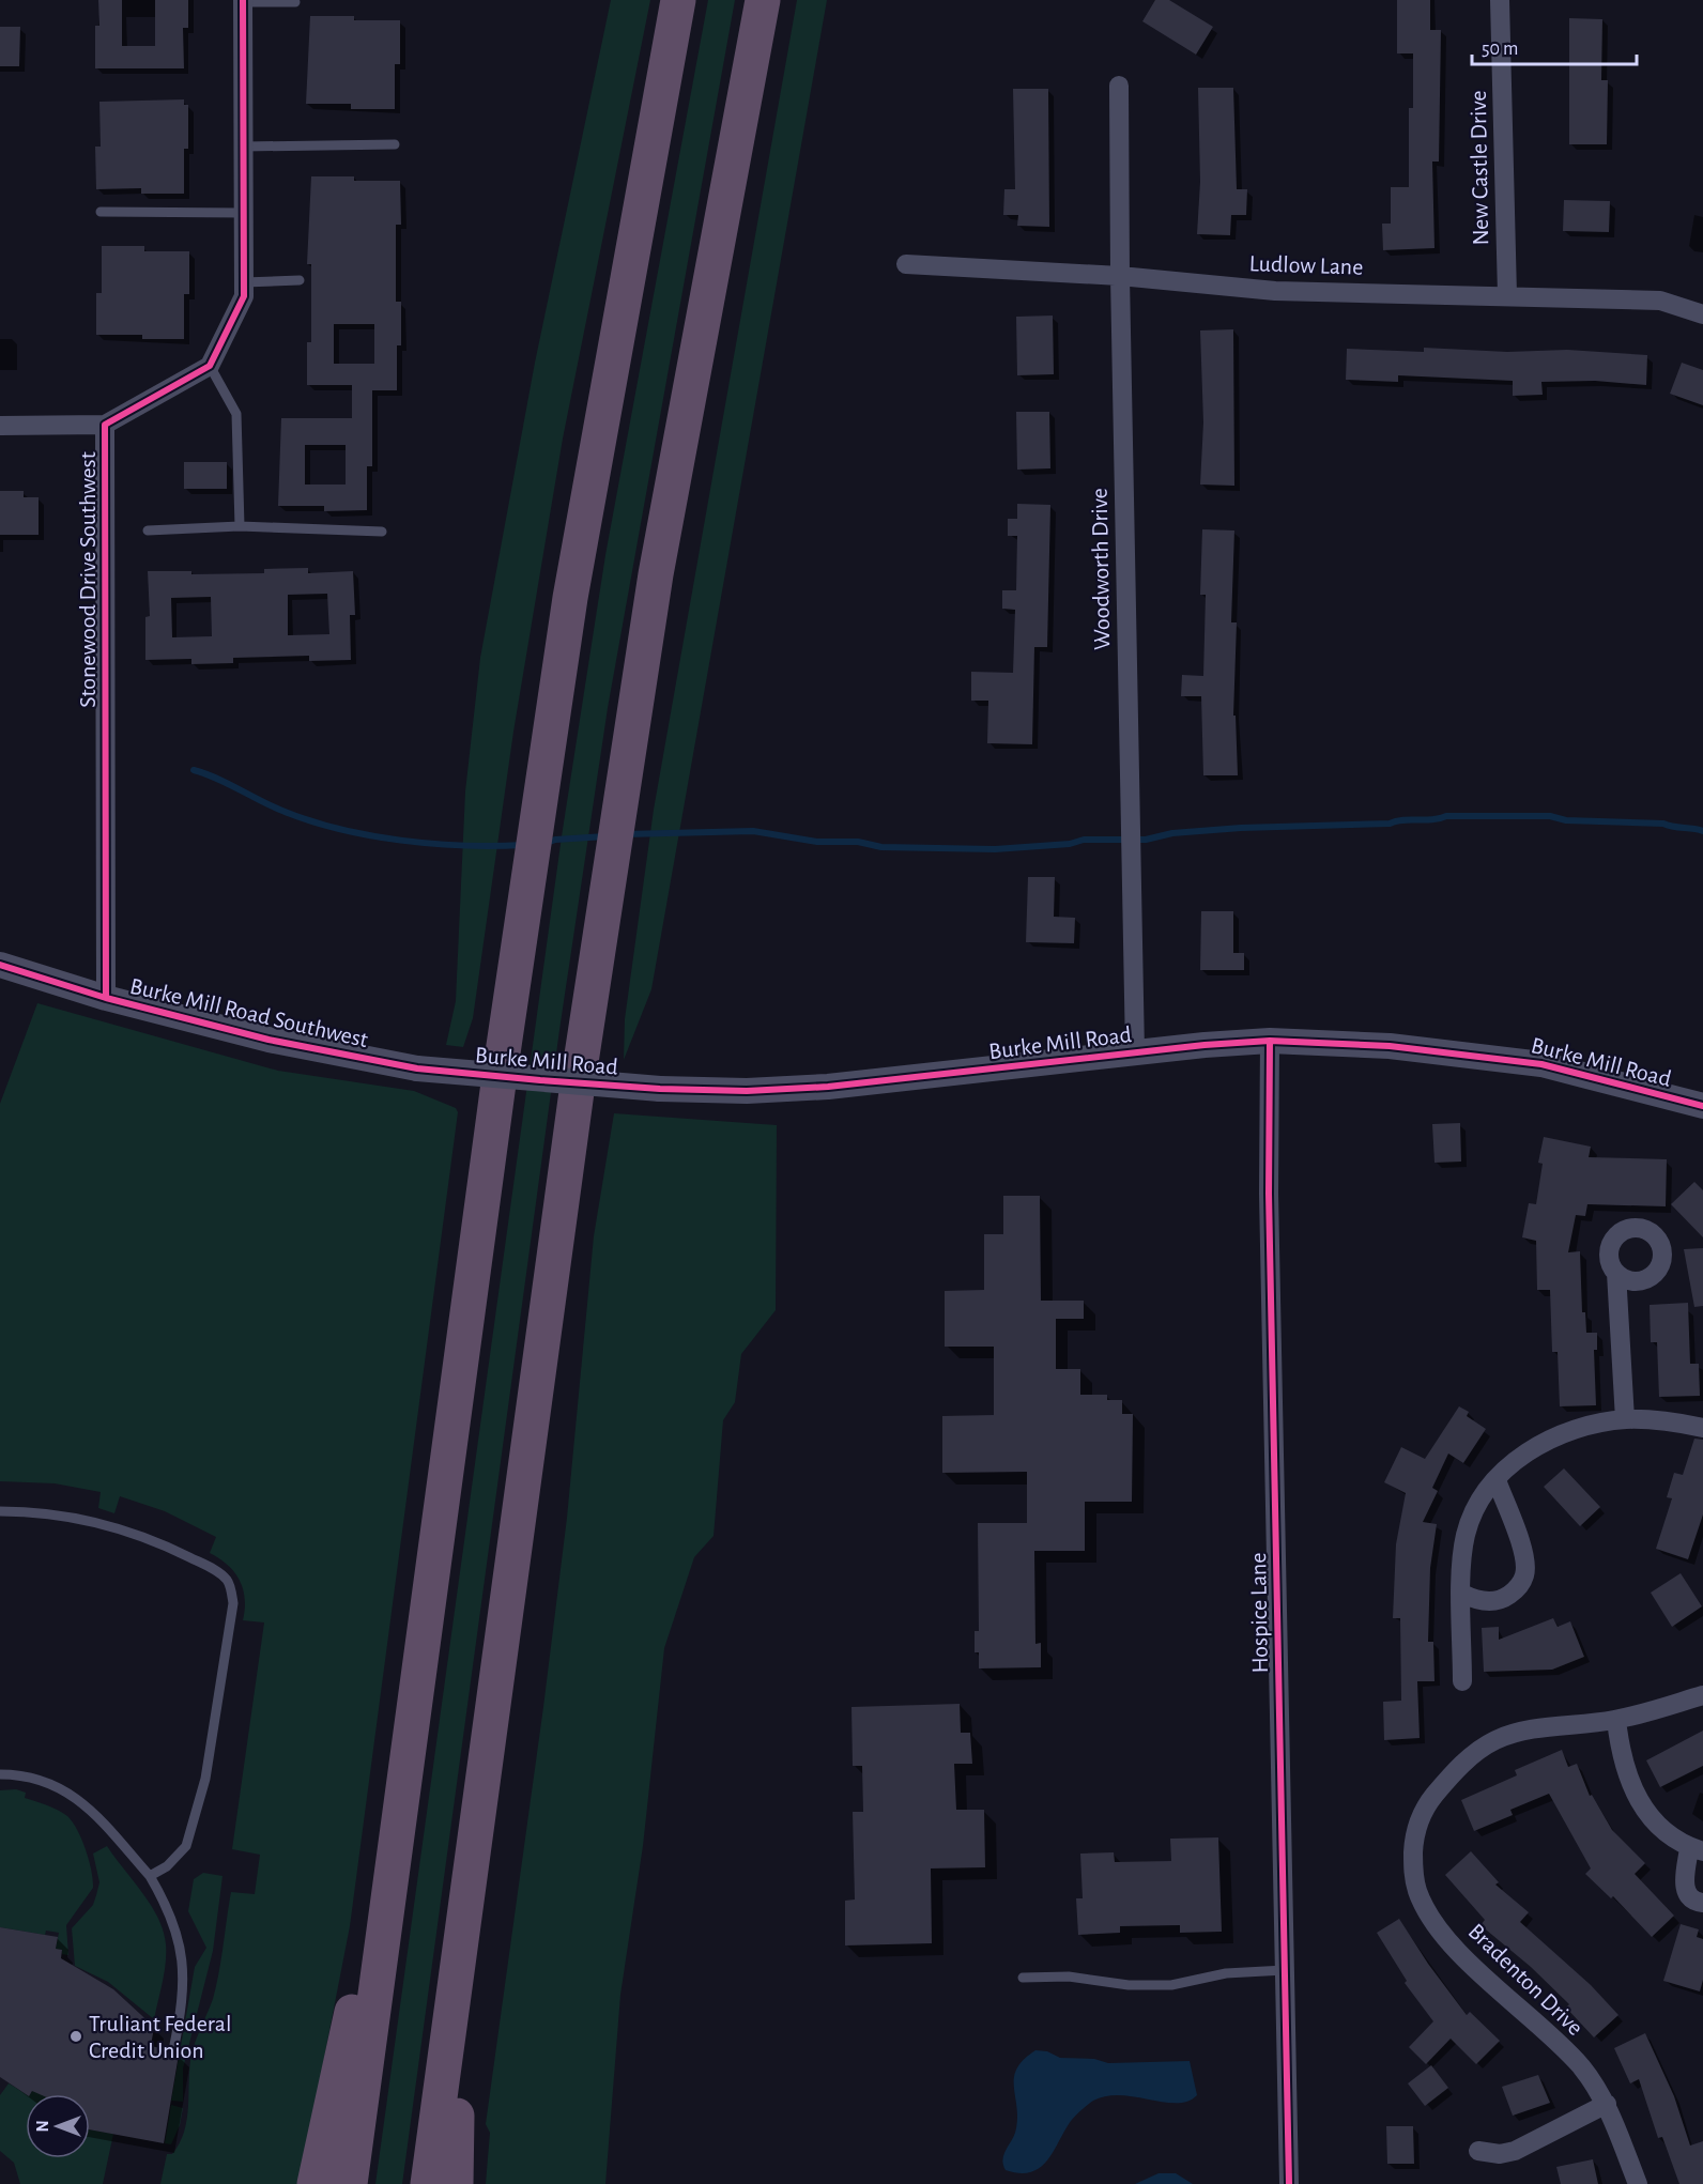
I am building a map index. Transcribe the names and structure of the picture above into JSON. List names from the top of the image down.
{
  "streets": {
    "street": [
      "New Castle Drive",
      "Ludlow Lane",
      "Woodworth Drive",
      "Stonewood Drive Southwest",
      "Burke Mill Road Southwest",
      "Burke Mill Road",
      "Hospice Lane",
      "Bradenton Drive"
    ]
  },
  "crossings": [
    ["New Castle Drive", "Ludlow Lane"],
    ["Ludlow Lane", "Woodworth Drive"],
    ["Woodworth Drive", "Burke Mill Road"],
    ["Stonewood Drive Southwest", "Burke Mill Road Southwest"],
    ["Burke Mill Road Southwest", "Burke Mill Road"],
    ["Burke Mill Road", "Hospice Lane"]
  ],
  "places": ["Truliant Federal Credit Union"],
  "scale_bar": "50 m",
  "north": "left"
}
